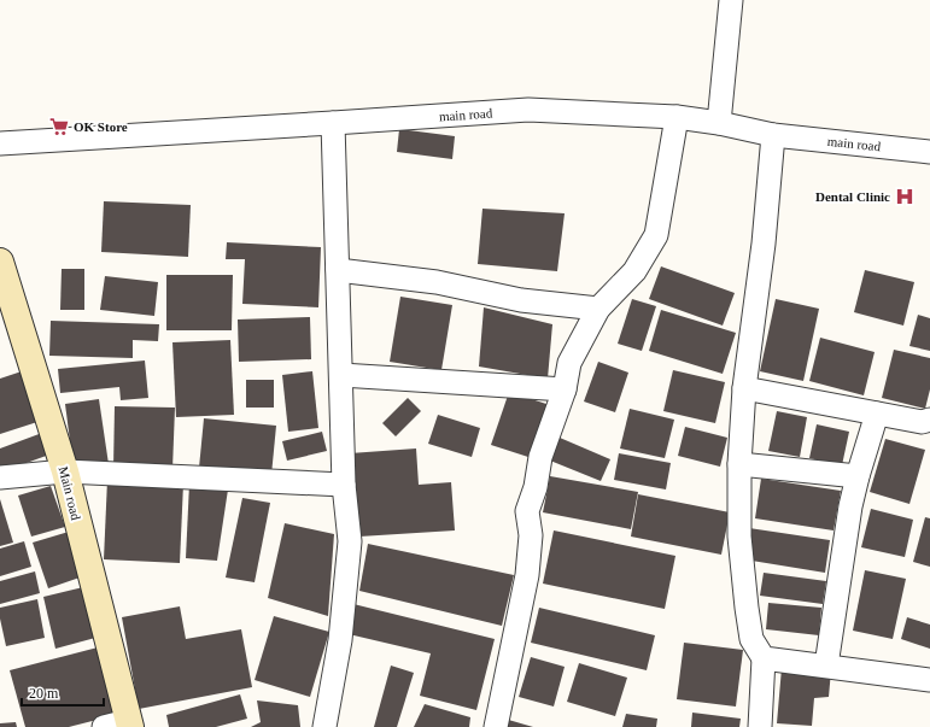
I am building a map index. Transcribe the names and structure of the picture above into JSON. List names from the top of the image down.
{
  "streets": {
    "street": ["main road", "Main road"]
  },
  "places": {
    "supermarket": ["OK Store"],
    "hospital": ["Dental Clinic"]
  },
  "scale_bar": "20 m"
}
